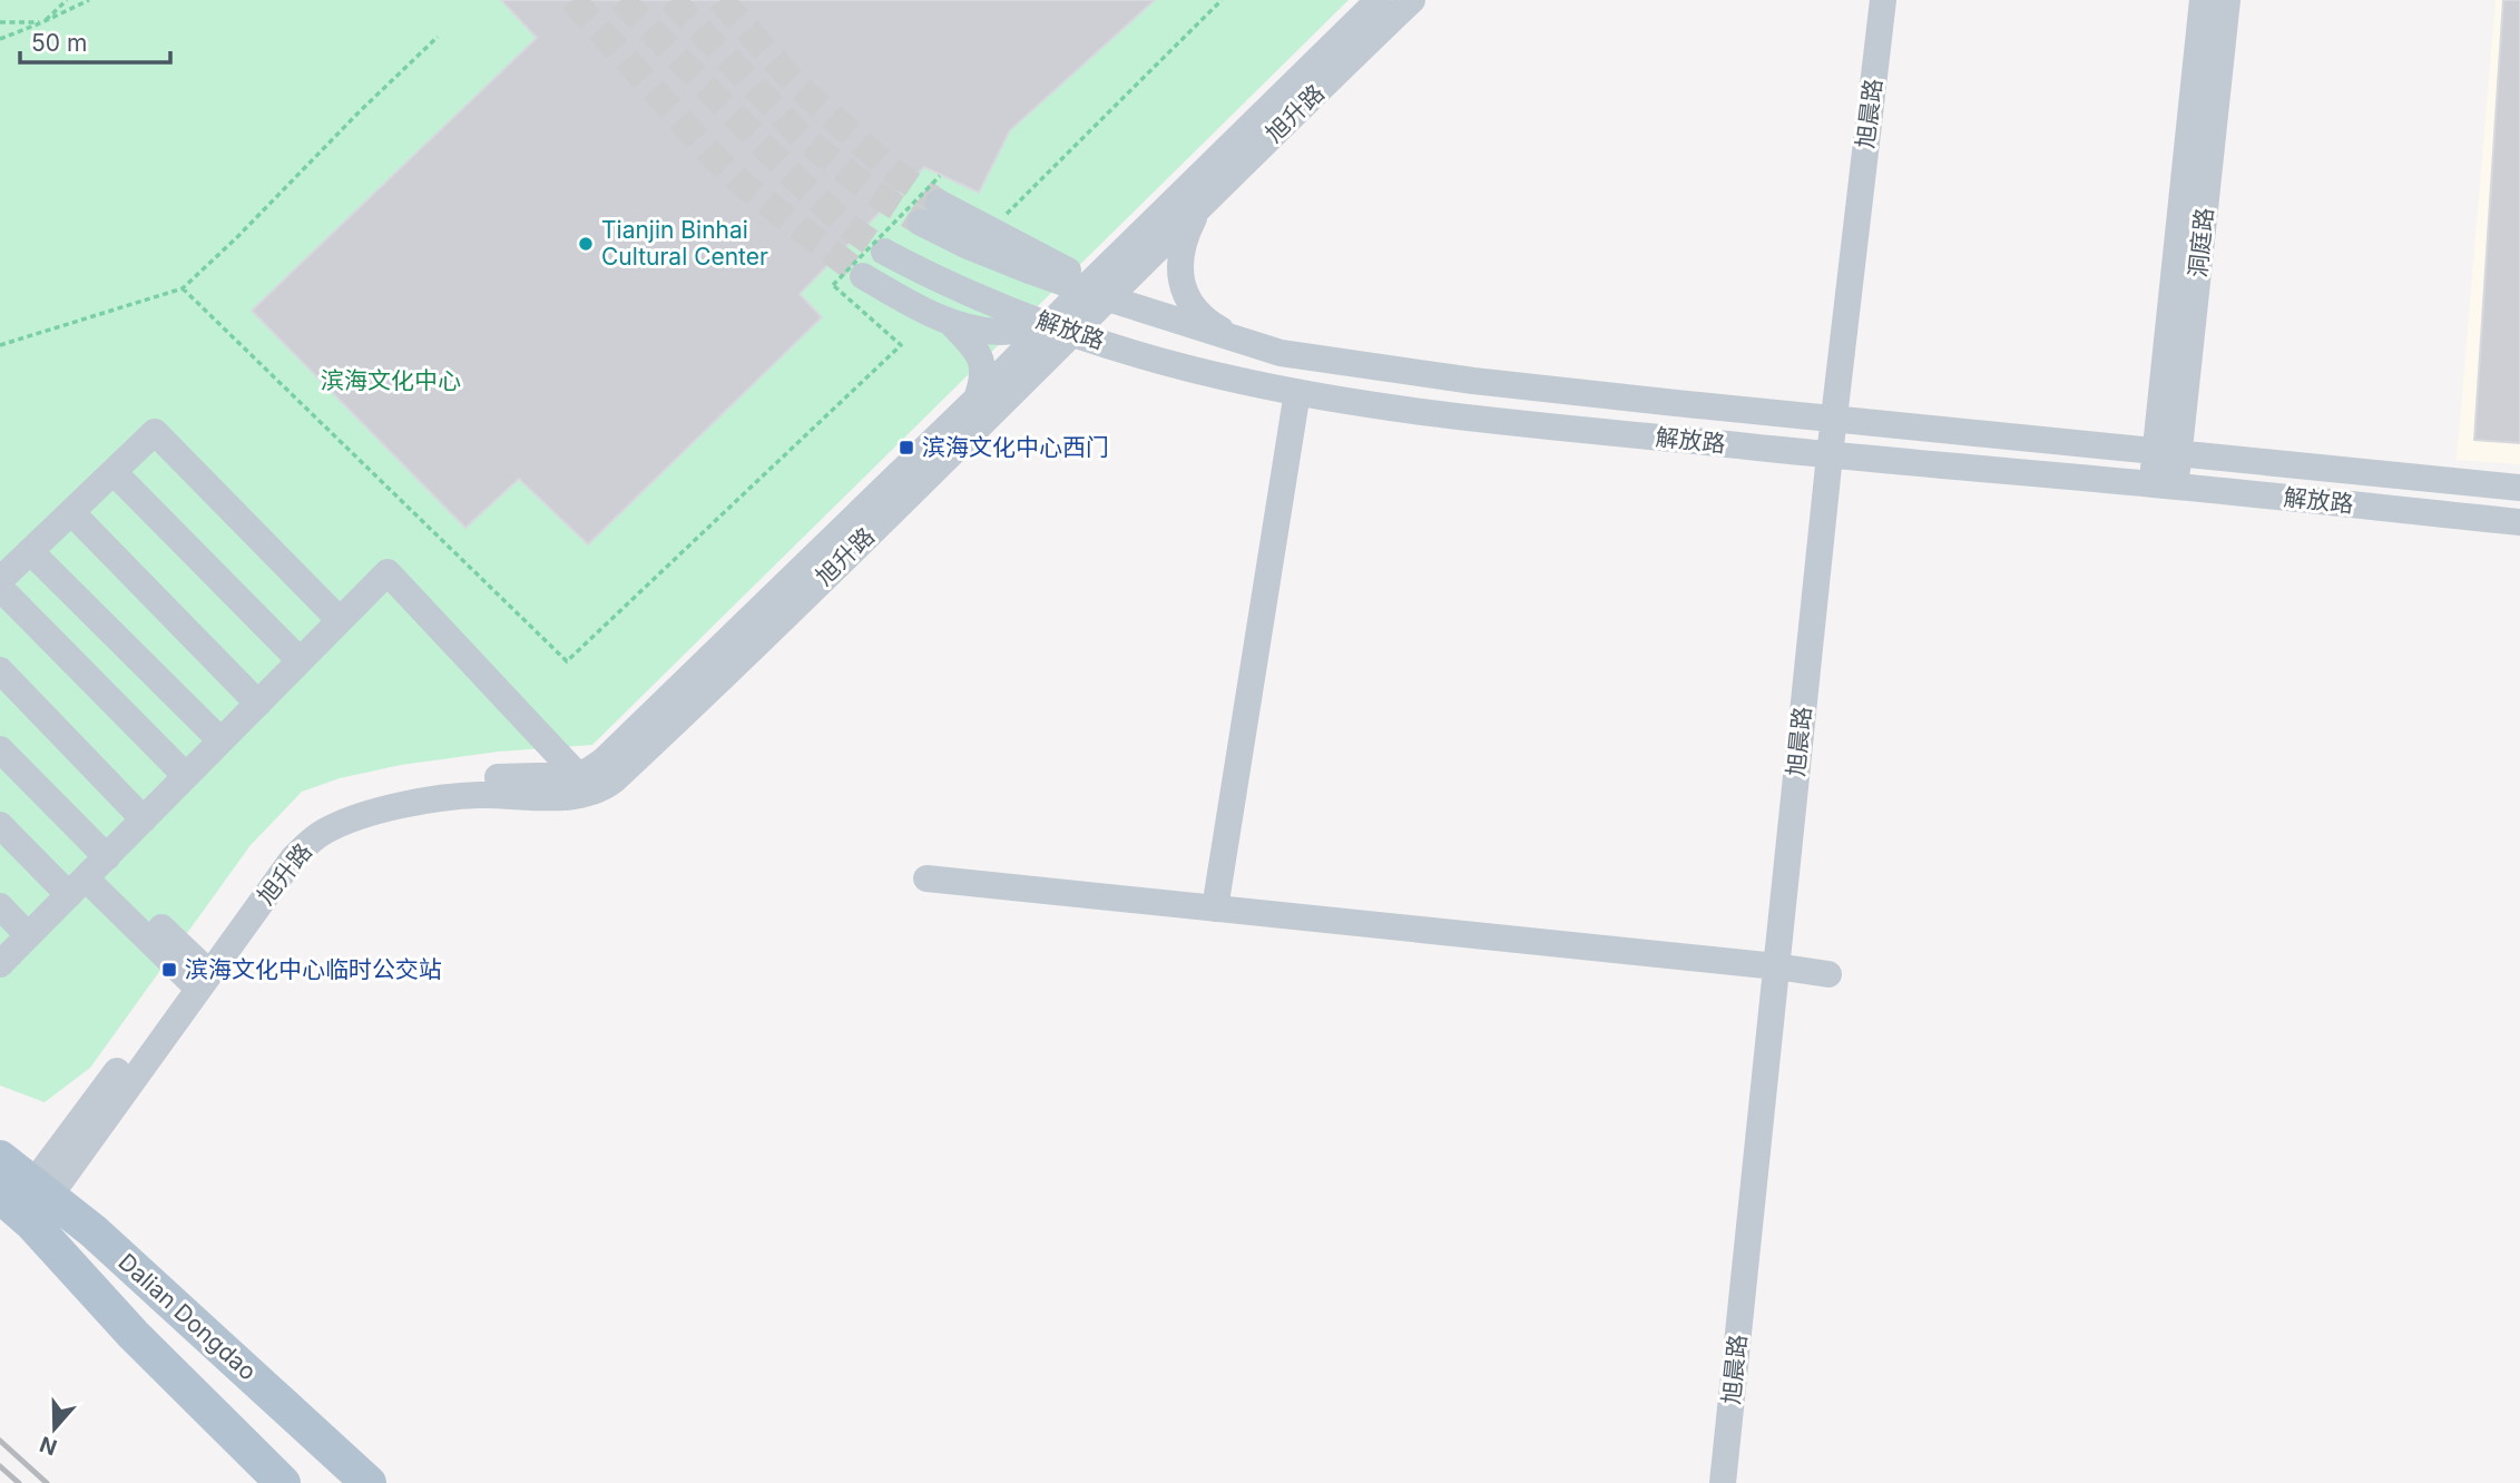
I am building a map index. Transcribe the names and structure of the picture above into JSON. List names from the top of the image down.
{
  "streets": {
    "main road": ["Dalian Dongdao"],
    "street": [
      "旭升路",
      "旭晨路",
      "洞庭路",
      "解放路"
    ]
  },
  "crossings": [
    ["旭升路", "解放路"],
    ["旭升路", "Dalian Dongdao"],
    ["旭晨路", "解放路"],
    ["洞庭路", "解放路"]
  ],
  "parks": ["滨海文化中心"],
  "places": {
    "other": ["Tianjin Binhai Cultural Center"],
    "transit": ["滨海文化中心西门", "滨海文化中心临时公交站"]
  },
  "scale_bar": "50 m",
  "north": "bottom"
}
